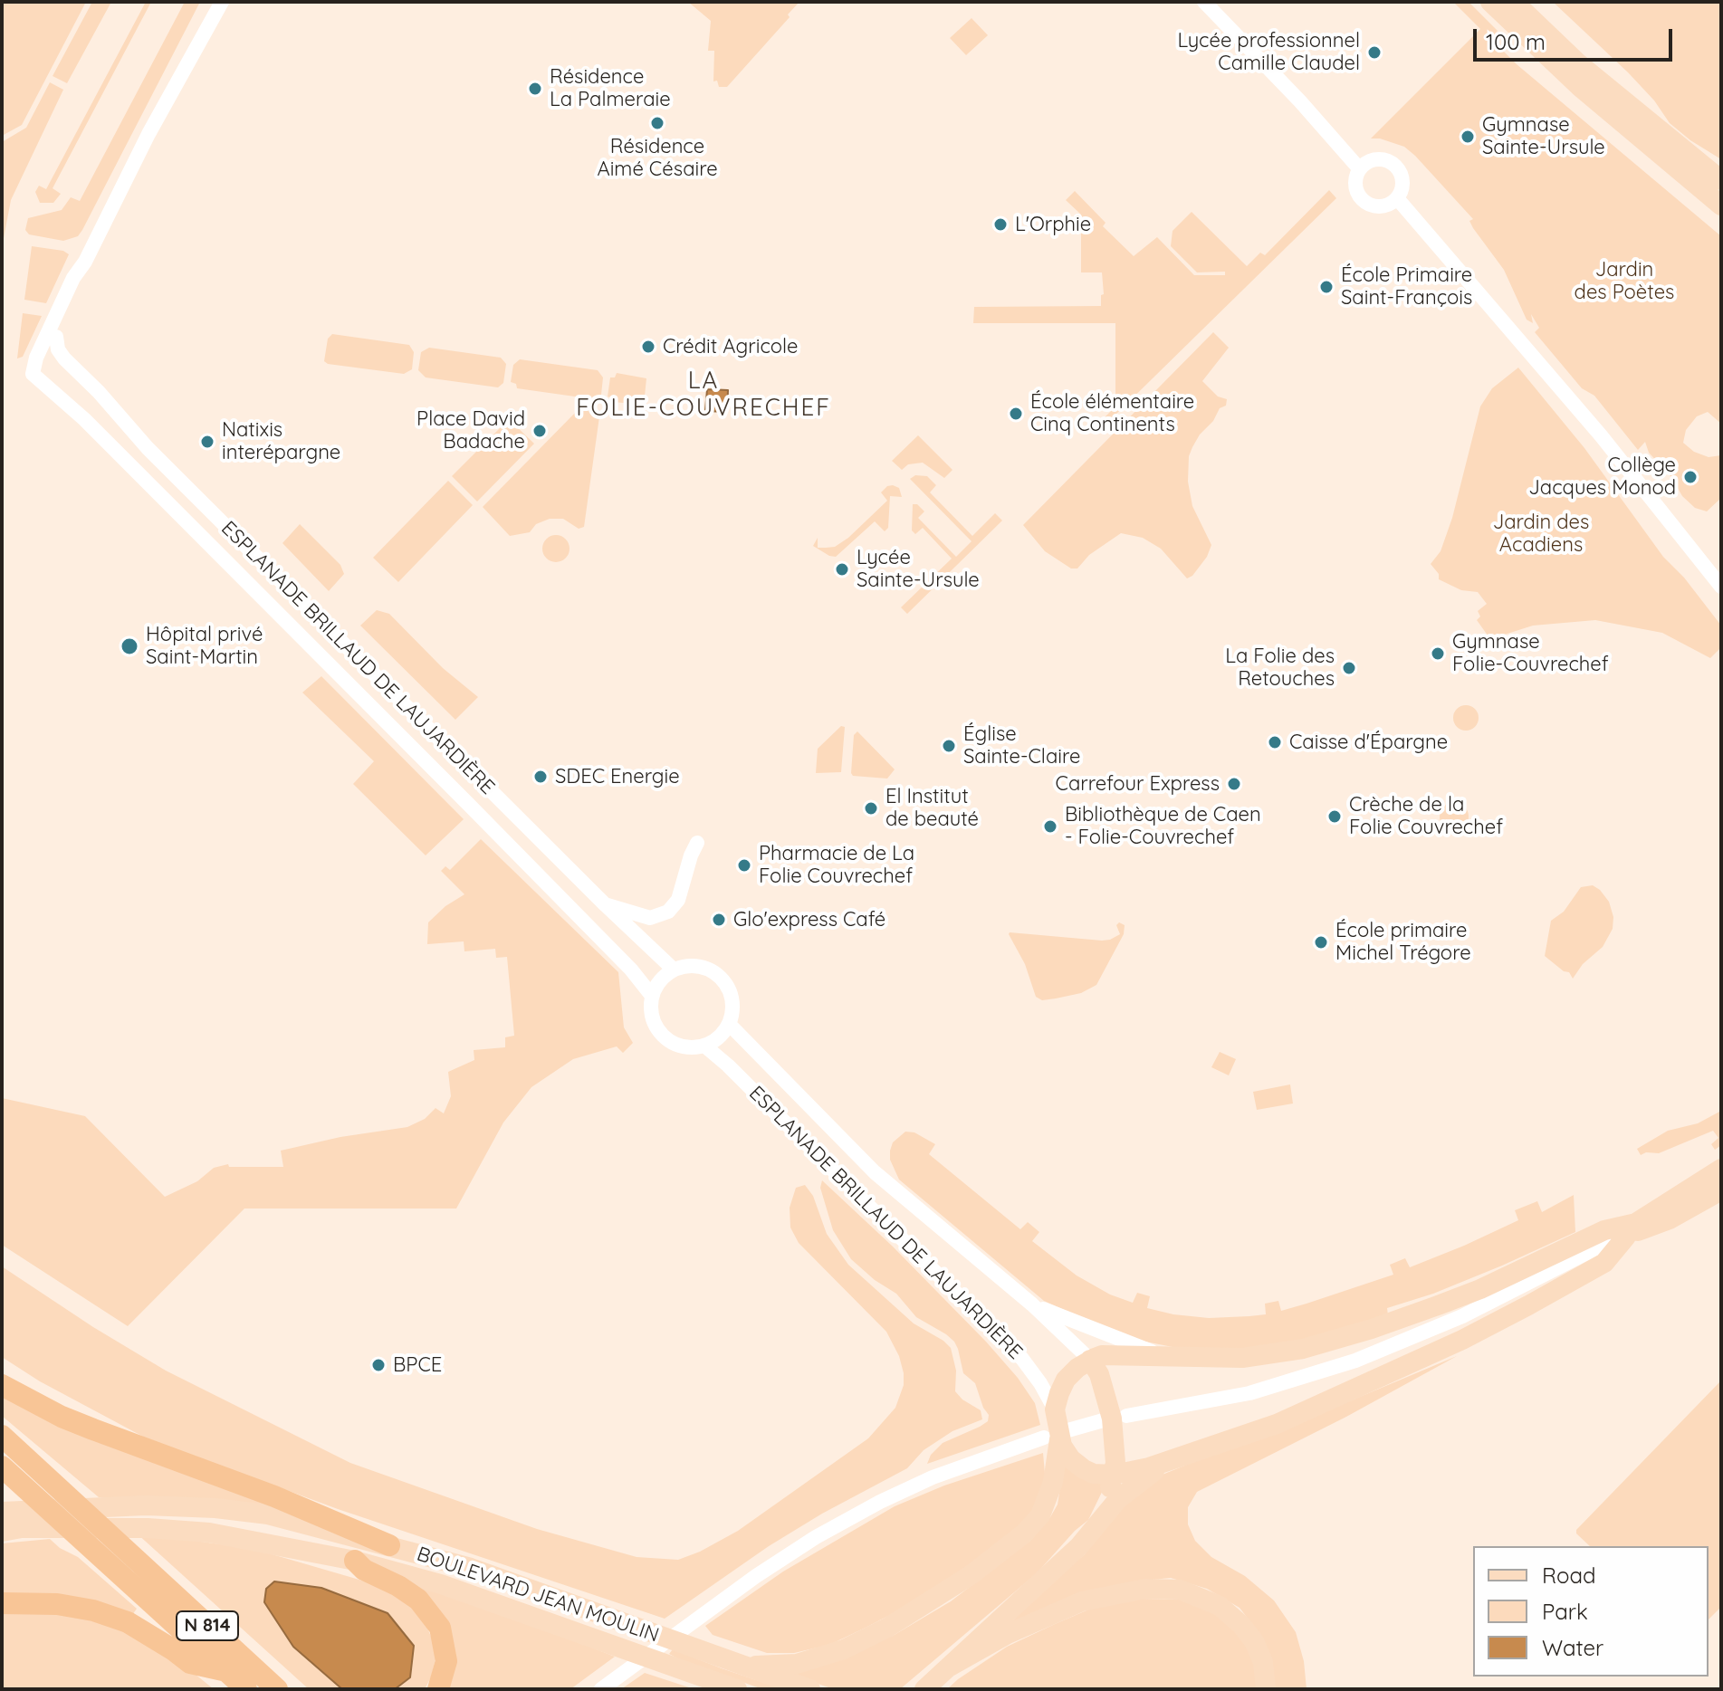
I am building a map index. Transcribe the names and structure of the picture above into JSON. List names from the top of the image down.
{
  "streets": {
    "highway": ["N 814"],
    "main road": ["BOULEVARD JEAN MOULIN"],
    "street": ["ESPLANADE BRILLAUD DE LAUJARDIÈRE"]
  },
  "districts": ["LA FOLIE-COUVRECHEF"],
  "parks": ["Jardin des Poètes", "Jardin des Acadiens"],
  "places": [
    "Lycée professionnel Camille Claudel",
    "Résidence La Palmeraie",
    "Résidence Aimé Césaire",
    "Gymnase Sainte-Ursule",
    "L'Orphie",
    "École Primaire Saint-François",
    "Crédit Agricole",
    "École élémentaire Cinq Continents",
    "Place David Badache",
    "Natixis interépargne",
    "Collège Jacques Monod",
    "Lycée Sainte-Ursule",
    "Hôpital privé Saint-Martin",
    "Gymnase Folie-Couvrechef",
    "La Folie des Retouches",
    "Caisse d'Épargne",
    "Église Sainte-Claire",
    "SDEC Energie",
    "Carrefour Express",
    "El Institut de beauté",
    "Crèche de la Folie Couvrechef",
    "Bibliothèque de Caen - Folie-Couvrechef",
    "Pharmacie de La Folie Couvrechef",
    "Glo'express Café",
    "École primaire Michel Trégore",
    "BPCE"
  ],
  "legend": ["Road", "Park", "Water"],
  "scale_bar": "100 m"
}
